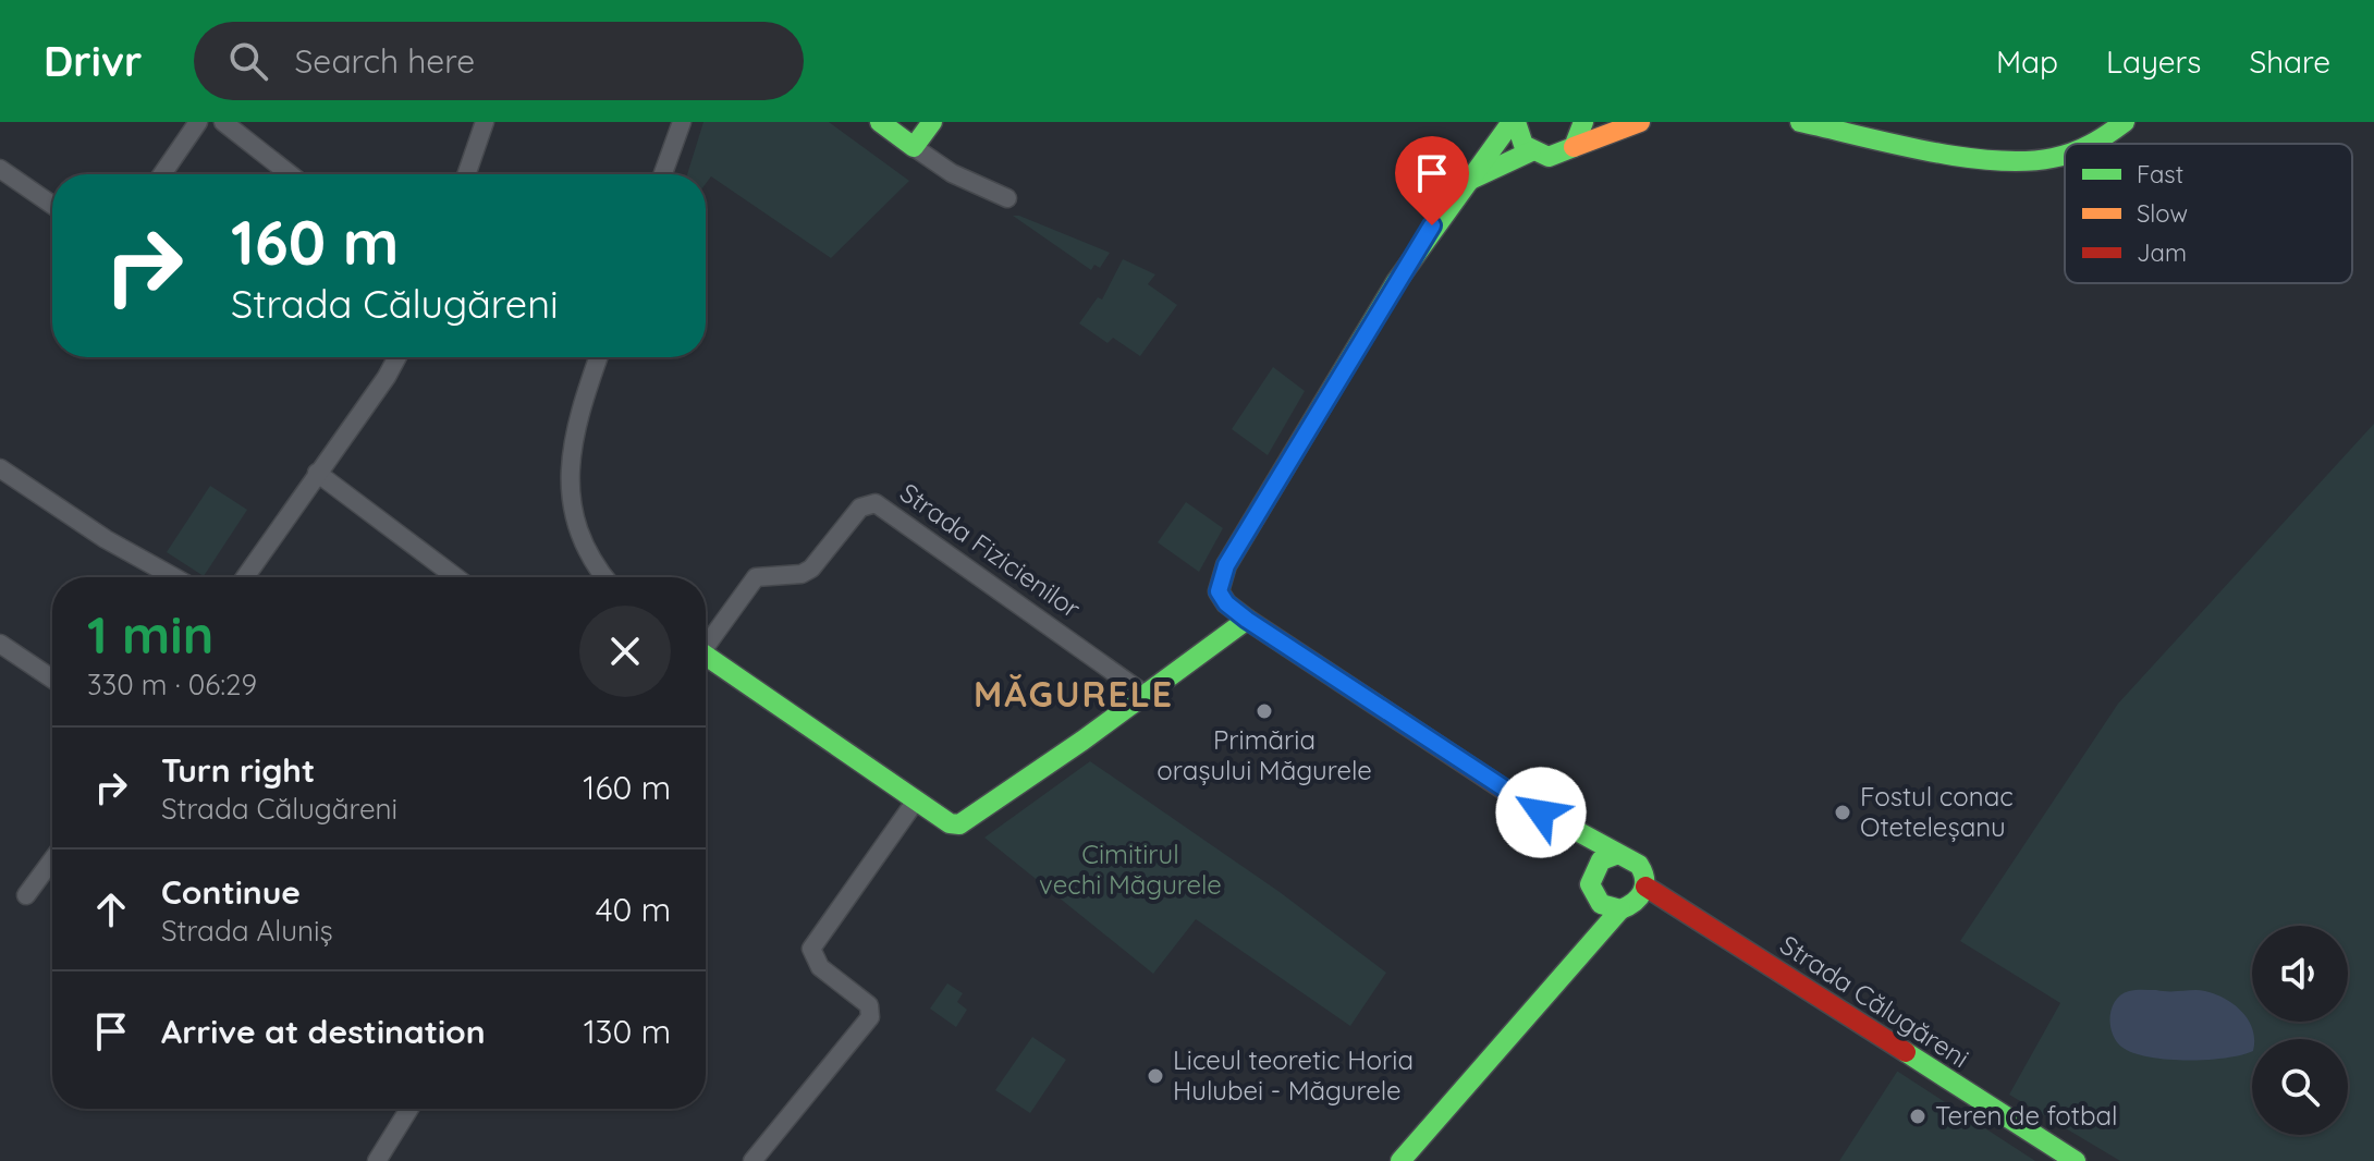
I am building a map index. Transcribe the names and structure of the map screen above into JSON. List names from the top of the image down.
{
  "streets": {
    "main road": ["Strada Fizicienilor", "Strada Călugăreni"]
  },
  "districts": ["MĂGURELE"],
  "parks": ["Cimitirul vechi Măgurele"],
  "places": [
    "Primăria orașului Măgurele",
    "Fostul conac Oteteleșanu",
    "Liceul teoretic Horia Hulubei - Măgurele",
    "Teren de fotbal"
  ],
  "legend": ["Fast", "Slow", "Jam"],
  "page": {
    "header": "Drivr",
    "search": "Search here",
    "nav": ["Map", "Layers", "Share"],
    "turn": ["160 m", "Strada Călugăreni"],
    "heading": ["1 min", "330 m · 06:29"],
    "list": [
      {
        "name": "Turn right",
        "note": "Strada Călugăreni",
        "value": "160 m"
      },
      {
        "name": "Continue",
        "note": "Strada Aluniș",
        "value": "40 m"
      },
      {
        "name": "Arrive at destination",
        "value": "130 m"
      }
    ]
  }
}
